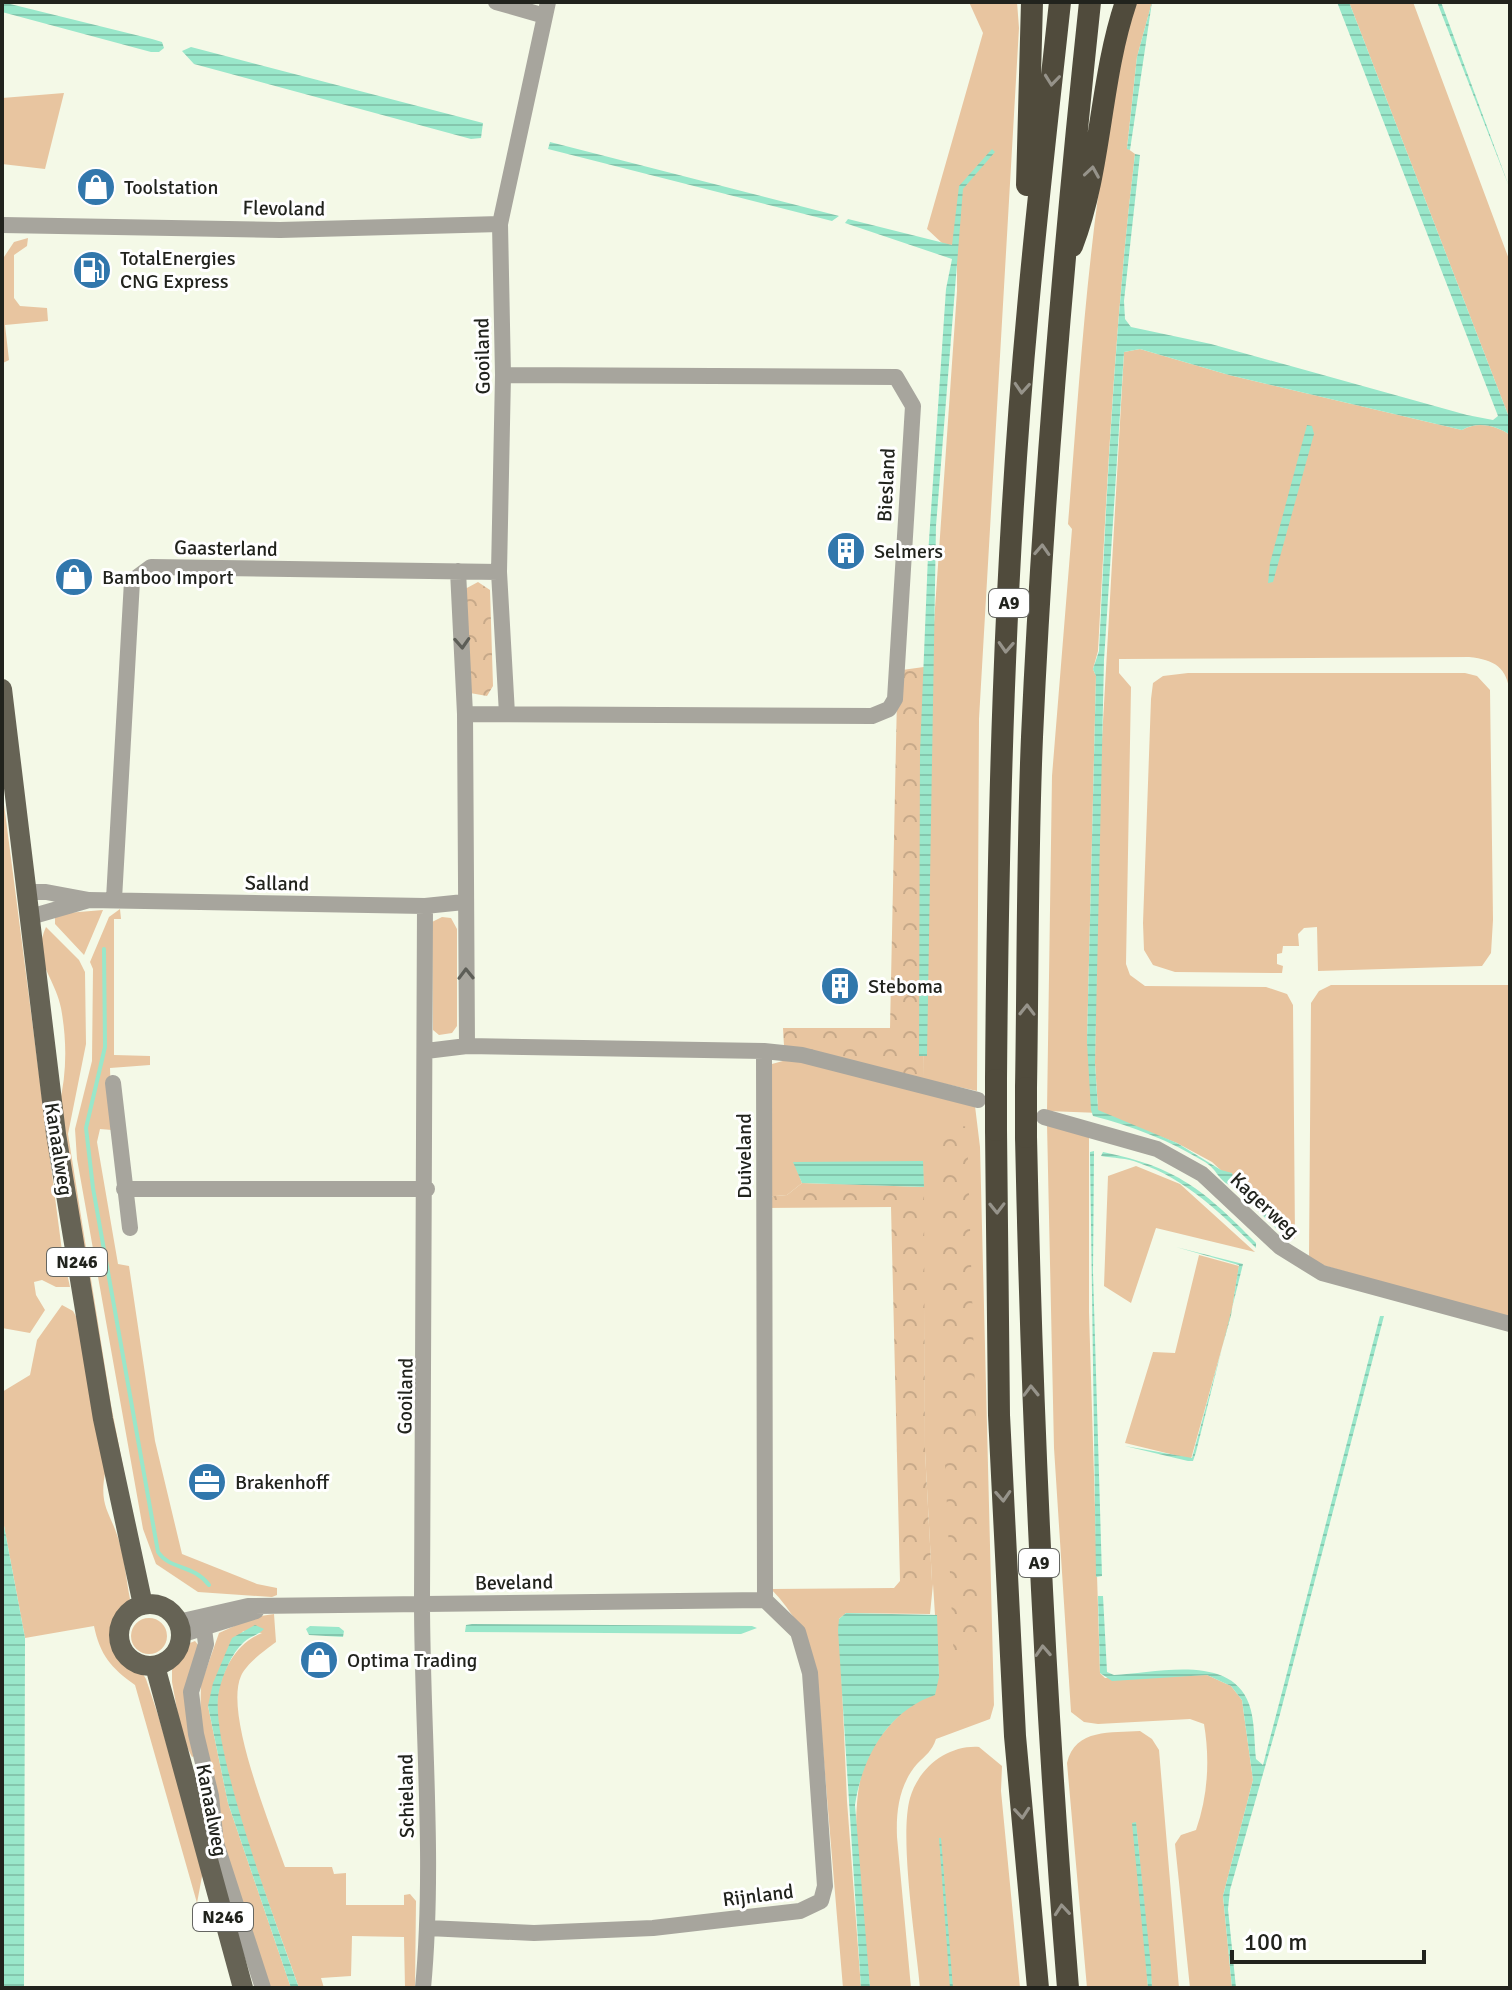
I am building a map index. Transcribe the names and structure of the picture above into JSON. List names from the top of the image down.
{
  "streets": {
    "highway": ["A9"],
    "main road": ["Kanaalweg", "N246"],
    "street": [
      "Flevoland",
      "Gooiland",
      "Biesland",
      "Gaasterland",
      "Salland",
      "Duiveland",
      "Kagerweg",
      "Beveland",
      "Schieland",
      "Rijnland"
    ]
  },
  "crossings": [
    ["Flevoland", "Gooiland"],
    ["Gooiland", "Biesland"],
    ["Gooiland", "Gaasterland"],
    ["Gooiland", "Salland"],
    ["Gooiland", "Beveland"],
    ["Gooiland", "Schieland"],
    ["Gaasterland", "Salland"],
    ["Salland", "Kanaalweg"],
    ["Kanaalweg", "Beveland"],
    ["Duiveland", "Beveland"],
    ["Duiveland", "Rijnland"],
    ["Beveland", "Schieland"],
    ["Beveland", "Rijnland"],
    ["Schieland", "Rijnland"]
  ],
  "places": {
    "shop": ["Toolstation", "Bamboo Import", "Optima Trading"],
    "fuel station": ["TotalEnergies CNG Express"],
    "building": ["Selmers", "Steboma"],
    "office": ["Brakenhoff"]
  },
  "scale_bar": "100 m"
}
